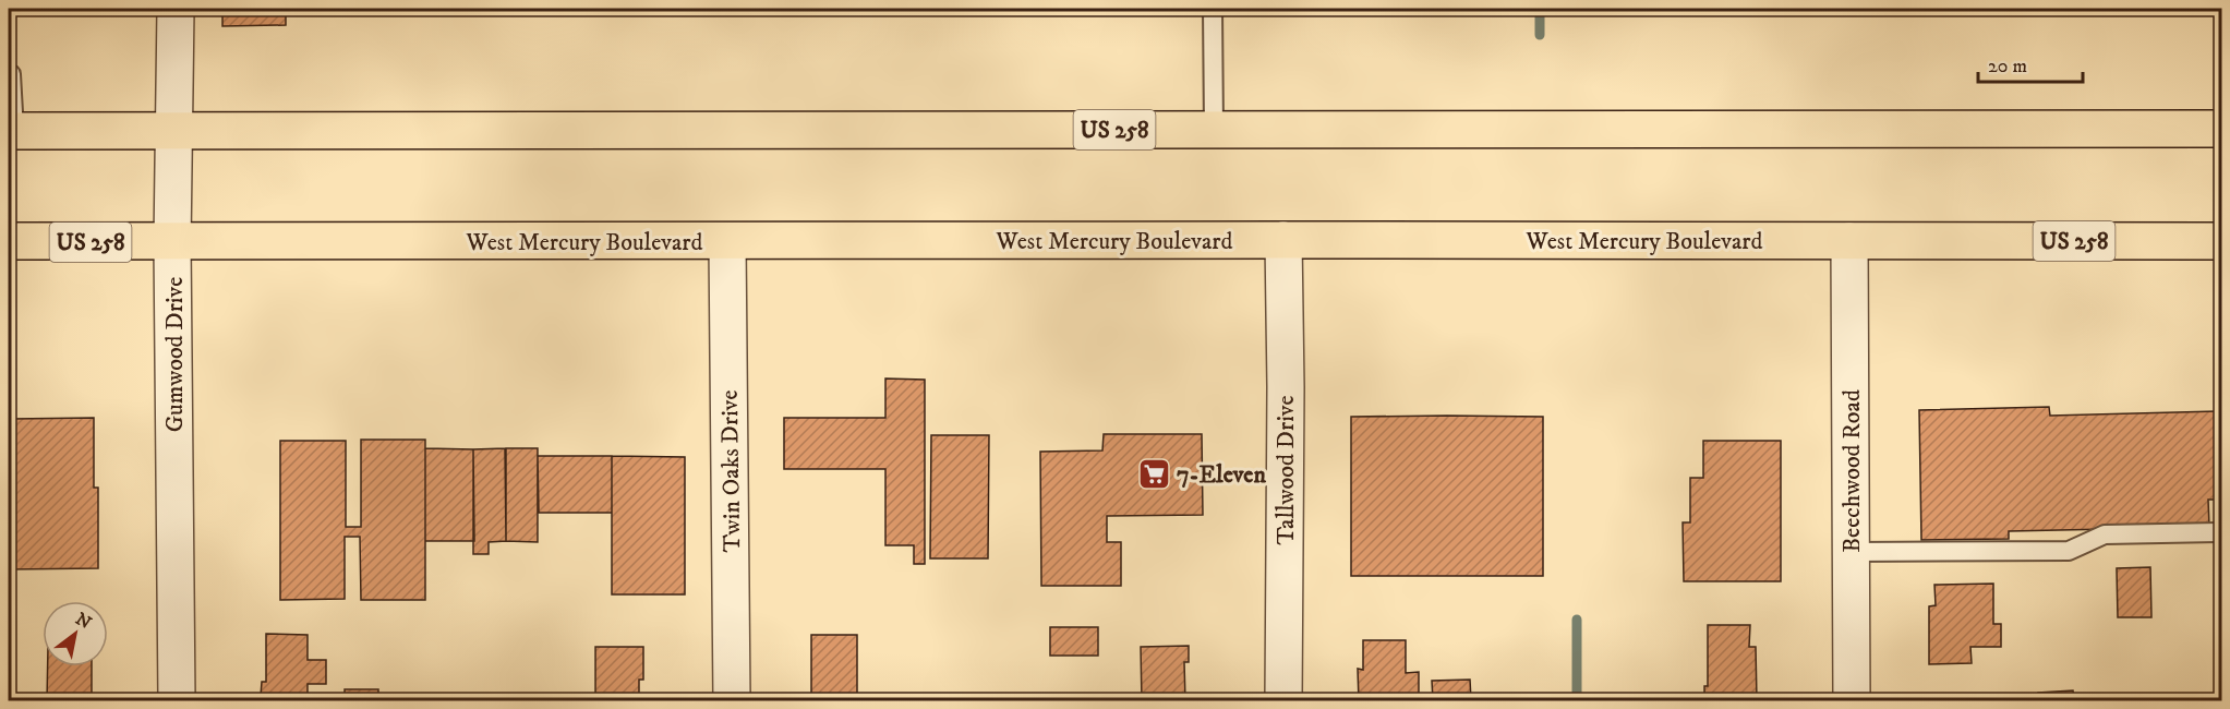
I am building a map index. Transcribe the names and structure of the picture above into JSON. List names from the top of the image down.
{
  "streets": {
    "highway": ["US 258", "West Mercury Boulevard"],
    "street": [
      "Gumwood Drive",
      "Tallwood Drive",
      "Twin Oaks Drive",
      "Beechwood Road"
    ]
  },
  "crossings": [
    ["US 258", "Gumwood Drive"],
    ["West Mercury Boulevard", "Gumwood Drive"],
    ["West Mercury Boulevard", "Tallwood Drive"],
    ["West Mercury Boulevard", "Twin Oaks Drive"],
    ["West Mercury Boulevard", "Beechwood Road"]
  ],
  "places": {
    "supermarket": ["7-Eleven"]
  },
  "scale_bar": "20 m",
  "north": "top right"
}
